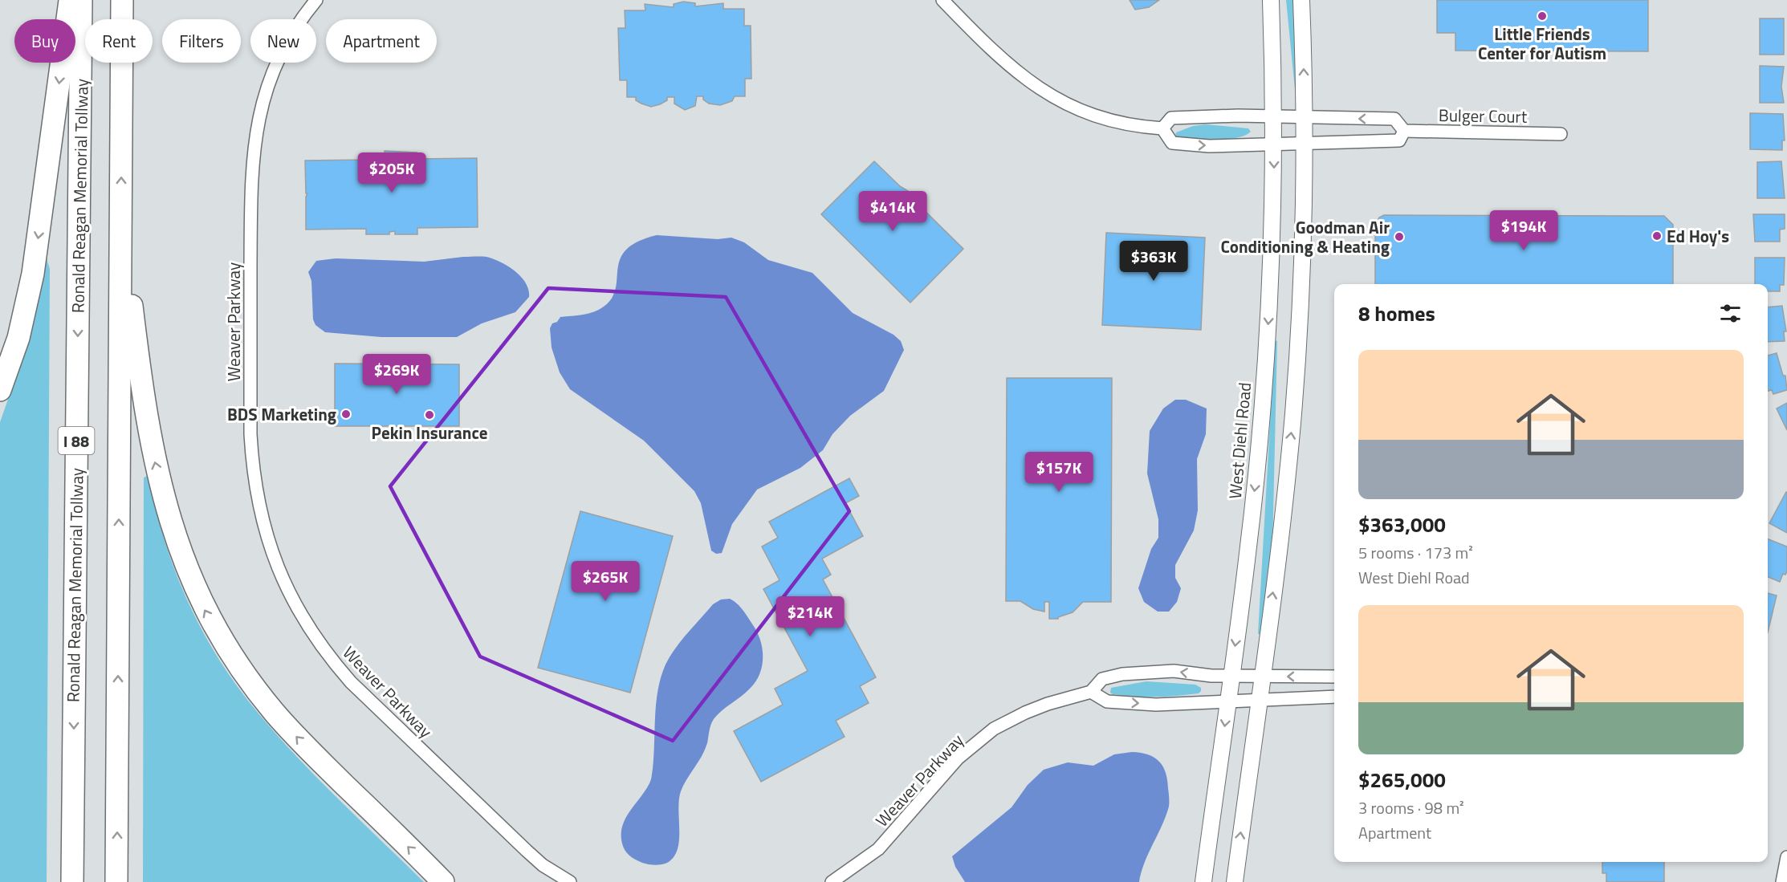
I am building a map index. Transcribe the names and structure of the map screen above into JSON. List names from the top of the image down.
{
  "streets": {
    "highway": ["Ronald Reagan Memorial Tollway", "I 88"],
    "street": ["Bulger Court", "Weaver Parkway", "West Diehl Road"]
  },
  "crossings": [
    ["Bulger Court", "West Diehl Road"],
    ["Weaver Parkway", "West Diehl Road"]
  ],
  "places": [
    "Little Friends Center for Autism",
    "Ed Hoy's",
    "Goodman Air Conditioning & Heating",
    "BDS Marketing",
    "Pekin Insurance"
  ],
  "page": {
    "chip": [
      "Buy",
      "Rent",
      "Filters",
      "New",
      "Apartment"
    ],
    "price": [
      "$205K",
      "$414K",
      "$194K",
      "$363K",
      "$269K",
      "$157K",
      "$265K",
      "$214K"
    ],
    "heading": "8 homes",
    "list": [
      {
        "name": "$363,000",
        "note": "5 rooms · 173 m² · West Diehl Road"
      },
      {
        "name": "$265,000",
        "note": "3 rooms · 98 m² · Apartment"
      }
    ]
  }
}
